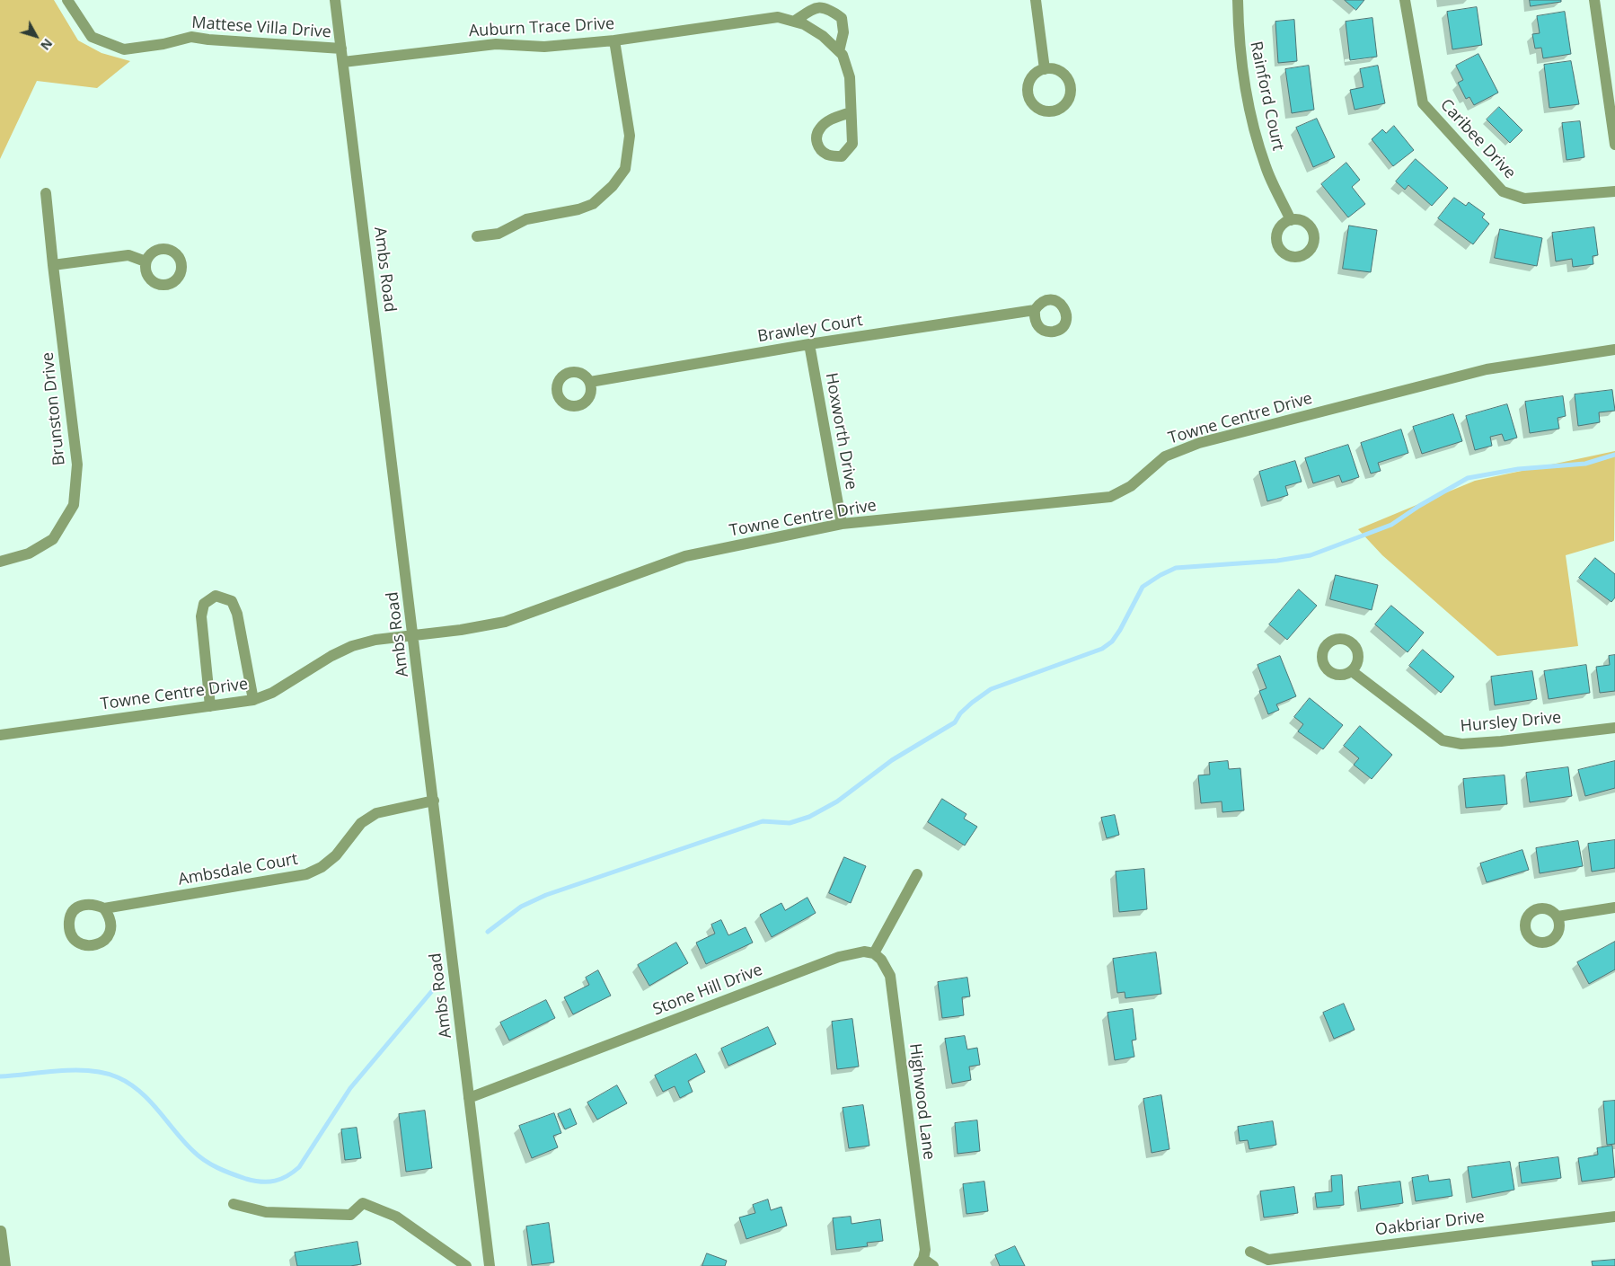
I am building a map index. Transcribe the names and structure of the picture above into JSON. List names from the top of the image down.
{
  "streets": {
    "street": [
      "Mattese Villa Drive",
      "Auburn Trace Drive",
      "Rainford Court",
      "Caribee Drive",
      "Ambs Road",
      "Brawley Court",
      "Brunston Drive",
      "Towne Centre Drive",
      "Hoxworth Drive",
      "Hursley Drive",
      "Ambsdale Court",
      "Stone Hill Drive",
      "Highwood Lane",
      "Oakbriar Drive"
    ]
  },
  "crossings": [
    ["Mattese Villa Drive", "Ambs Road"],
    ["Auburn Trace Drive", "Ambs Road"],
    ["Ambs Road", "Towne Centre Drive"],
    ["Ambs Road", "Ambsdale Court"],
    ["Ambs Road", "Stone Hill Drive"],
    ["Brawley Court", "Hoxworth Drive"],
    ["Towne Centre Drive", "Hoxworth Drive"],
    ["Stone Hill Drive", "Highwood Lane"]
  ],
  "north": "bottom right"
}
